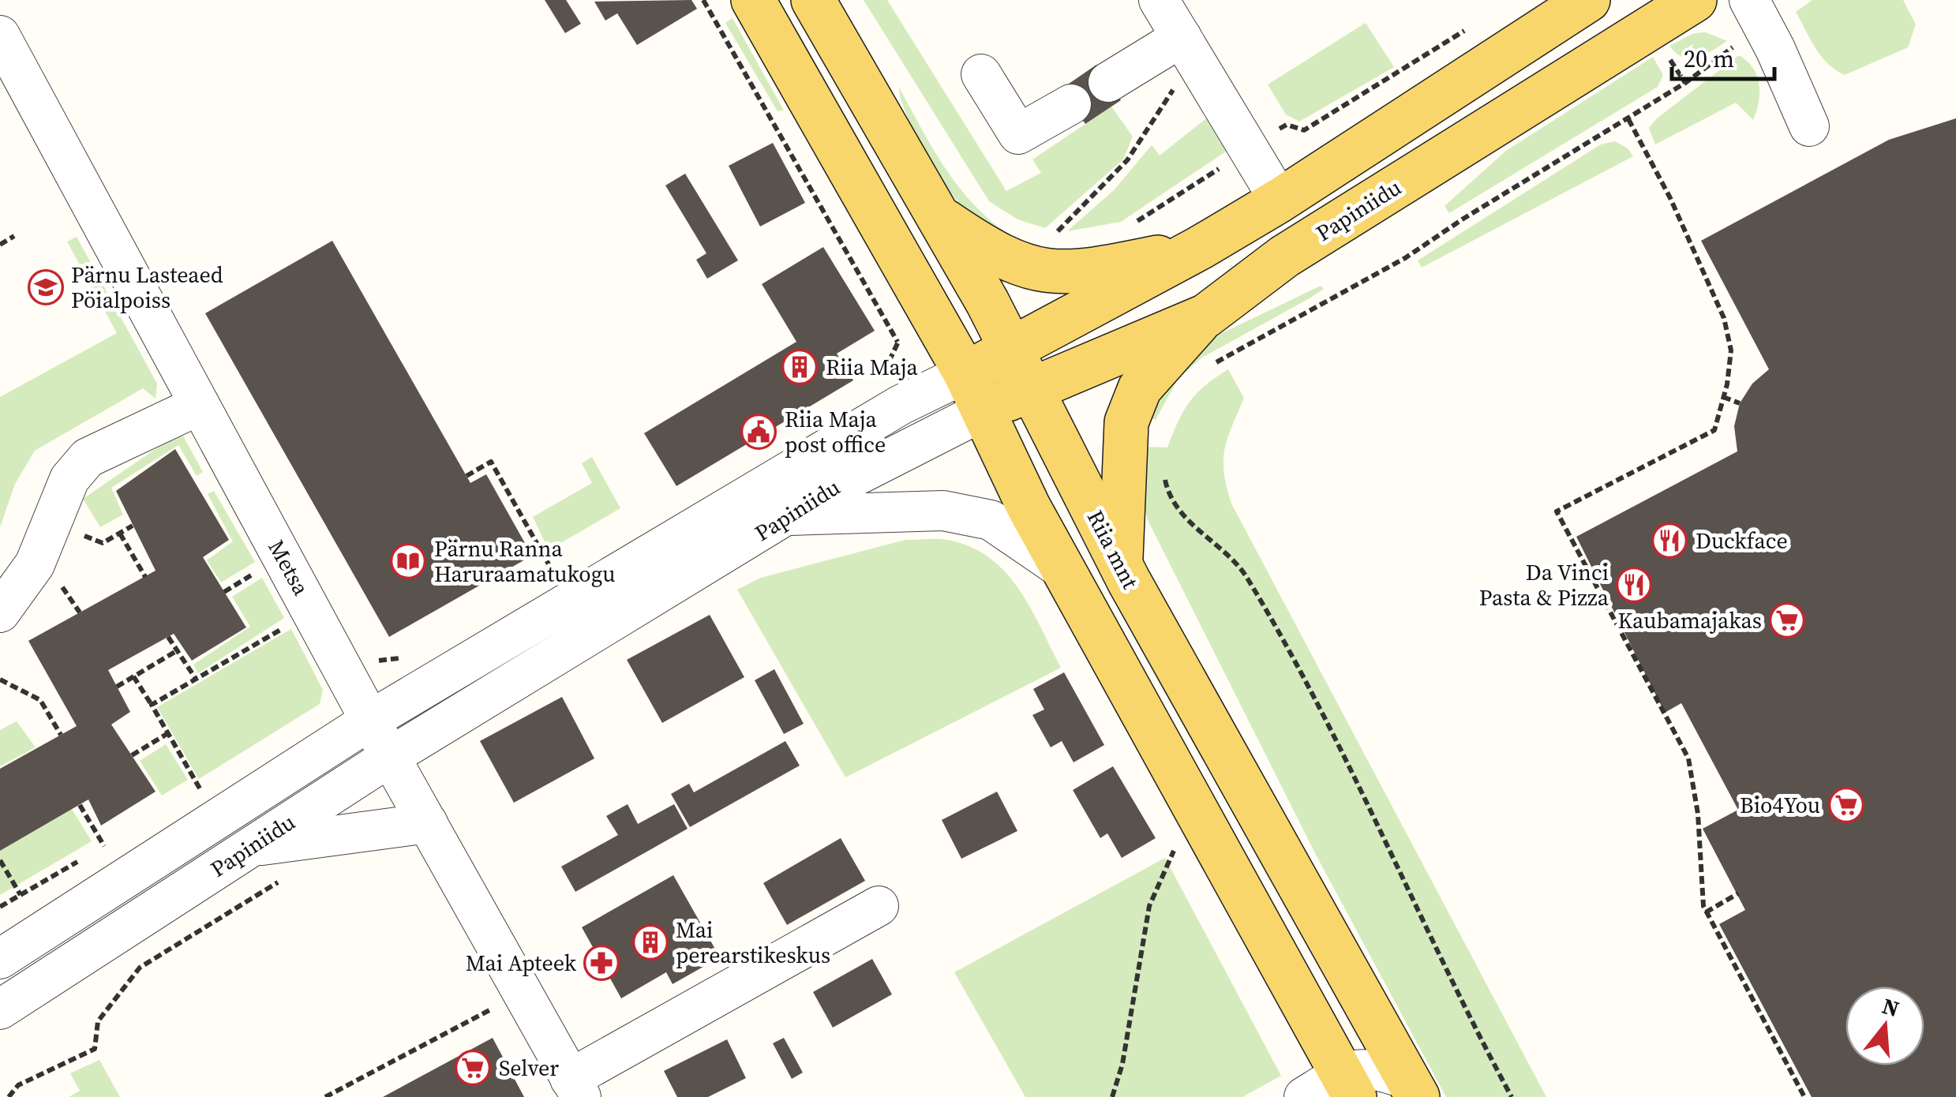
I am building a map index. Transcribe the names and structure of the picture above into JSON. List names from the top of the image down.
{
  "streets": {
    "main road": ["Papiniidu", "Riia mnt"],
    "street": ["Metsa"]
  },
  "crossings": [
    ["Papiniidu", "Riia mnt"],
    ["Papiniidu", "Metsa"]
  ],
  "places": {
    "school or university": ["Pärnu Lasteaed Pöialpoiss"],
    "building": ["Riia Maja", "Mai perearstikeskus"],
    "public building": ["Riia Maja post office"],
    "restaurant": ["Duckface", "Da Vinci Pasta & Pizza"],
    "library": ["Pärnu Ranna Haruraamatukogu"],
    "supermarket": ["Kaubamajakas", "Bio4You", "Selver"],
    "pharmacy": ["Mai Apteek"]
  },
  "scale_bar": "20 m",
  "north": "top"
}
